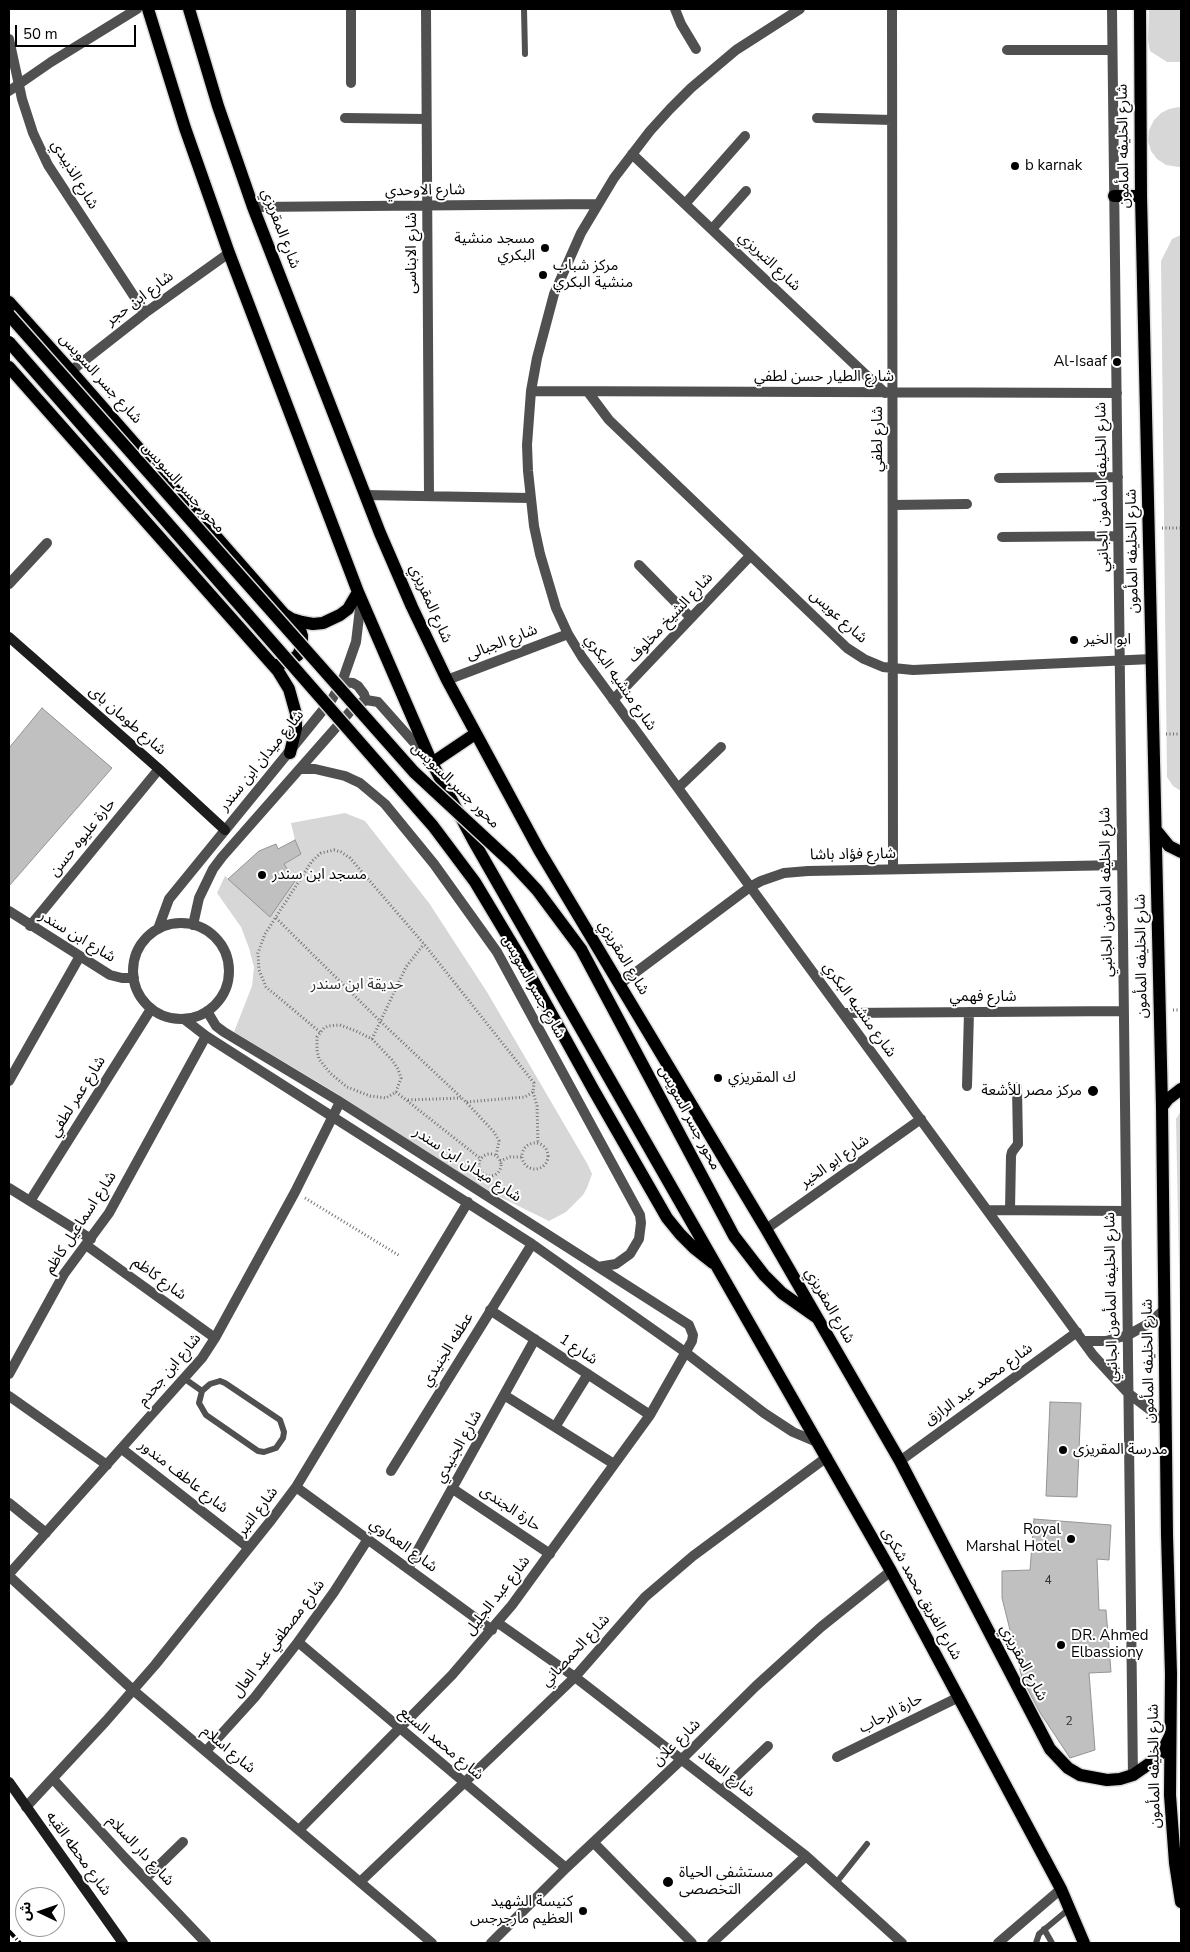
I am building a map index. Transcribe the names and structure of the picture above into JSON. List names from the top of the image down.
{
  "streets": {
    "main road": [
      "شارع الخليفه المأمون",
      "شارع المقريزي",
      "شارع جسر السويس",
      "محور جسر السويس",
      "شارع الفريق محمد شكرى"
    ],
    "street": [
      "شارع الذبيدي",
      "شارع الاوحدي",
      "شارع الابناسى",
      "شارع التبريزي",
      "شارع ابن حجر",
      "شارع الطيار حسن لطفي",
      "شارع لطفي",
      "شارع الخليفه المأمون الجانبي",
      "شارع عويس",
      "شارع الشيخ مخلوف",
      "شارع الجبالى",
      "شارع منشيه البكري",
      "شارع طومان باى",
      "شارع ميدان ابن سندر",
      "حارة عليوه حسن",
      "شارع فؤاد باشا",
      "شارع ابن سندر",
      "شارع فهمي",
      "شارع عمر لطفي",
      "شارع ابو الخير",
      "شارع اسماعيل كاظم",
      "شارع كاظم",
      "عطفه الجنيدي",
      "شارع 1",
      "شارع ابن جحدم",
      "شارع محمد عبد الرازق",
      "شارع الجنيدي",
      "شارع عاطف مندور",
      "حارة الجندى",
      "شارع التبر",
      "شارع العماوي",
      "شارع عبد الجليل",
      "شارع مصطفي عبد العال",
      "شارع الحمصاني",
      "حارة الرحاب",
      "شارع علان",
      "شارع محمد السبع",
      "شارع اسلام",
      "شارع العقاد",
      "شارع دار السلام",
      "شارع محطه القبه"
    ]
  },
  "crossings": [
    ["شارع الخليفه المأمون", "شارع المقريزي"],
    ["شارع الخليفه المأمون", "شارع عويس"],
    ["شارع الخليفه المأمون", "شارع منشيه البكري"],
    ["شارع الذبيدي", "شارع ابن حجر"],
    ["شارع الاوحدي", "شارع المقريزي"],
    ["شارع الاوحدي", "شارع الابناسى"],
    ["شارع الاوحدي", "شارع منشيه البكري"],
    ["شارع المقريزي", "شارع الخليفه المأمون الجانبي"],
    ["شارع المقريزي", "محور جسر السويس"],
    ["شارع المقريزي", "شارع الجبالى"],
    ["شارع المقريزي", "شارع فؤاد باشا"],
    ["شارع المقريزي", "شارع ابو الخير"],
    ["شارع المقريزي", "شارع محمد عبد الرازق"],
    ["شارع التبريزي", "شارع الطيار حسن لطفي"],
    ["شارع التبريزي", "شارع لطفي"],
    ["شارع التبريزي", "شارع منشيه البكري"],
    ["شارع ابن حجر", "شارع جسر السويس"],
    ["شارع الطيار حسن لطفي", "شارع لطفي"],
    ["شارع الطيار حسن لطفي", "شارع الخليفه المأمون الجانبي"],
    ["شارع الطيار حسن لطفي", "شارع عويس"],
    ["شارع الطيار حسن لطفي", "شارع منشيه البكري"],
    ["شارع جسر السويس", "شارع ميدان ابن سندر"],
    ["شارع لطفي", "شارع عويس"],
    ["شارع لطفي", "شارع فؤاد باشا"],
    ["شارع الخليفه المأمون الجانبي", "شارع عويس"],
    ["شارع الخليفه المأمون الجانبي", "شارع منشيه البكري"],
    ["شارع الخليفه المأمون الجانبي", "شارع فؤاد باشا"],
    ["شارع الخليفه المأمون الجانبي", "شارع فهمي"],
    ["شارع عويس", "شارع الشيخ مخلوف"],
    ["شارع الشيخ مخلوف", "شارع منشيه البكري"],
    ["شارع الجبالى", "شارع منشيه البكري"],
    ["شارع منشيه البكري", "شارع فؤاد باشا"],
    ["شارع منشيه البكري", "شارع فهمي"],
    ["شارع منشيه البكري", "شارع ابو الخير"],
    ["شارع منشيه البكري", "شارع محمد عبد الرازق"],
    ["شارع طومان باى", "شارع ميدان ابن سندر"],
    ["شارع طومان باى", "حارة عليوه حسن"],
    ["شارع ميدان ابن سندر", "شارع ابن سندر"],
    ["شارع ميدان ابن سندر", "شارع عمر لطفي"],
    ["شارع ميدان ابن سندر", "شارع اسماعيل كاظم"],
    ["شارع ميدان ابن سندر", "عطفه الجنيدي"],
    ["شارع ميدان ابن سندر", "شارع ابن جحدم"],
    ["شارع ميدان ابن سندر", "شارع التبر"],
    ["شارع ميدان ابن سندر", "شارع الفريق محمد شكرى"],
    ["شارع ميدان ابن سندر", "شارع عبد الجليل"],
    ["حارة عليوه حسن", "شارع ابن سندر"],
    ["شارع ابن سندر", "شارع عمر لطفي"],
    ["شارع عمر لطفي", "شارع كاظم"],
    ["شارع اسماعيل كاظم", "شارع كاظم"],
    ["شارع كاظم", "شارع ابن جحدم"],
    ["عطفه الجنيدي", "شارع 1"],
    ["شارع 1", "شارع الجنيدي"],
    ["شارع 1", "شارع عبد الجليل"],
    ["شارع ابن جحدم", "شارع عاطف مندور"],
    ["شارع ابن جحدم", "شارع اسلام"],
    ["شارع الجنيدي", "حارة الجندى"],
    ["شارع الجنيدي", "شارع العماوي"],
    ["شارع عاطف مندور", "شارع التبر"],
    ["حارة الجندى", "شارع عبد الجليل"],
    ["شارع التبر", "شارع العماوي"],
    ["شارع التبر", "شارع اسلام"],
    ["شارع التبر", "شارع دار السلام"],
    ["شارع التبر", "شارع محطه القبه"],
    ["شارع العماوي", "شارع عبد الجليل"],
    ["شارع العماوي", "شارع مصطفي عبد العال"],
    ["شارع العماوي", "شارع العقاد"],
    ["شارع الفريق محمد شكرى", "شارع الحمصاني"],
    ["شارع الفريق محمد شكرى", "حارة الرحاب"],
    ["شارع الفريق محمد شكرى", "شارع علان"],
    ["شارع عبد الجليل", "شارع محمد السبع"],
    ["شارع عبد الجليل", "شارع اسلام"],
    ["شارع عبد الجليل", "شارع العقاد"],
    ["شارع مصطفي عبد العال", "شارع محمد السبع"],
    ["شارع مصطفي عبد العال", "شارع اسلام"],
    ["شارع الحمصاني", "شارع محمد السبع"],
    ["شارع الحمصاني", "شارع اسلام"],
    ["شارع الحمصاني", "شارع العقاد"],
    ["شارع علان", "شارع محمد السبع"],
    ["شارع علان", "شارع العقاد"]
  ],
  "parks": ["حديقة ابن سندر"],
  "places": [
    "b karnak",
    "مسجد منشية البكري",
    "مركز شباب منشية البكري",
    "Al-Isaaf",
    "ابو الخير",
    "مسجد ابن سندر",
    "ك المقريزي",
    "مركز مصر للأشعة",
    "مدرسة المقريزى",
    "Royal Marshal Hotel",
    "DR. Ahmed Elbassiony",
    "مستشفى الحياة التخصصى",
    "كنيسة الشهيد العظيم مارجرجس"
  ],
  "house_numbers": ["4", "2"],
  "scale_bar": "50 m",
  "north": "left"
}
